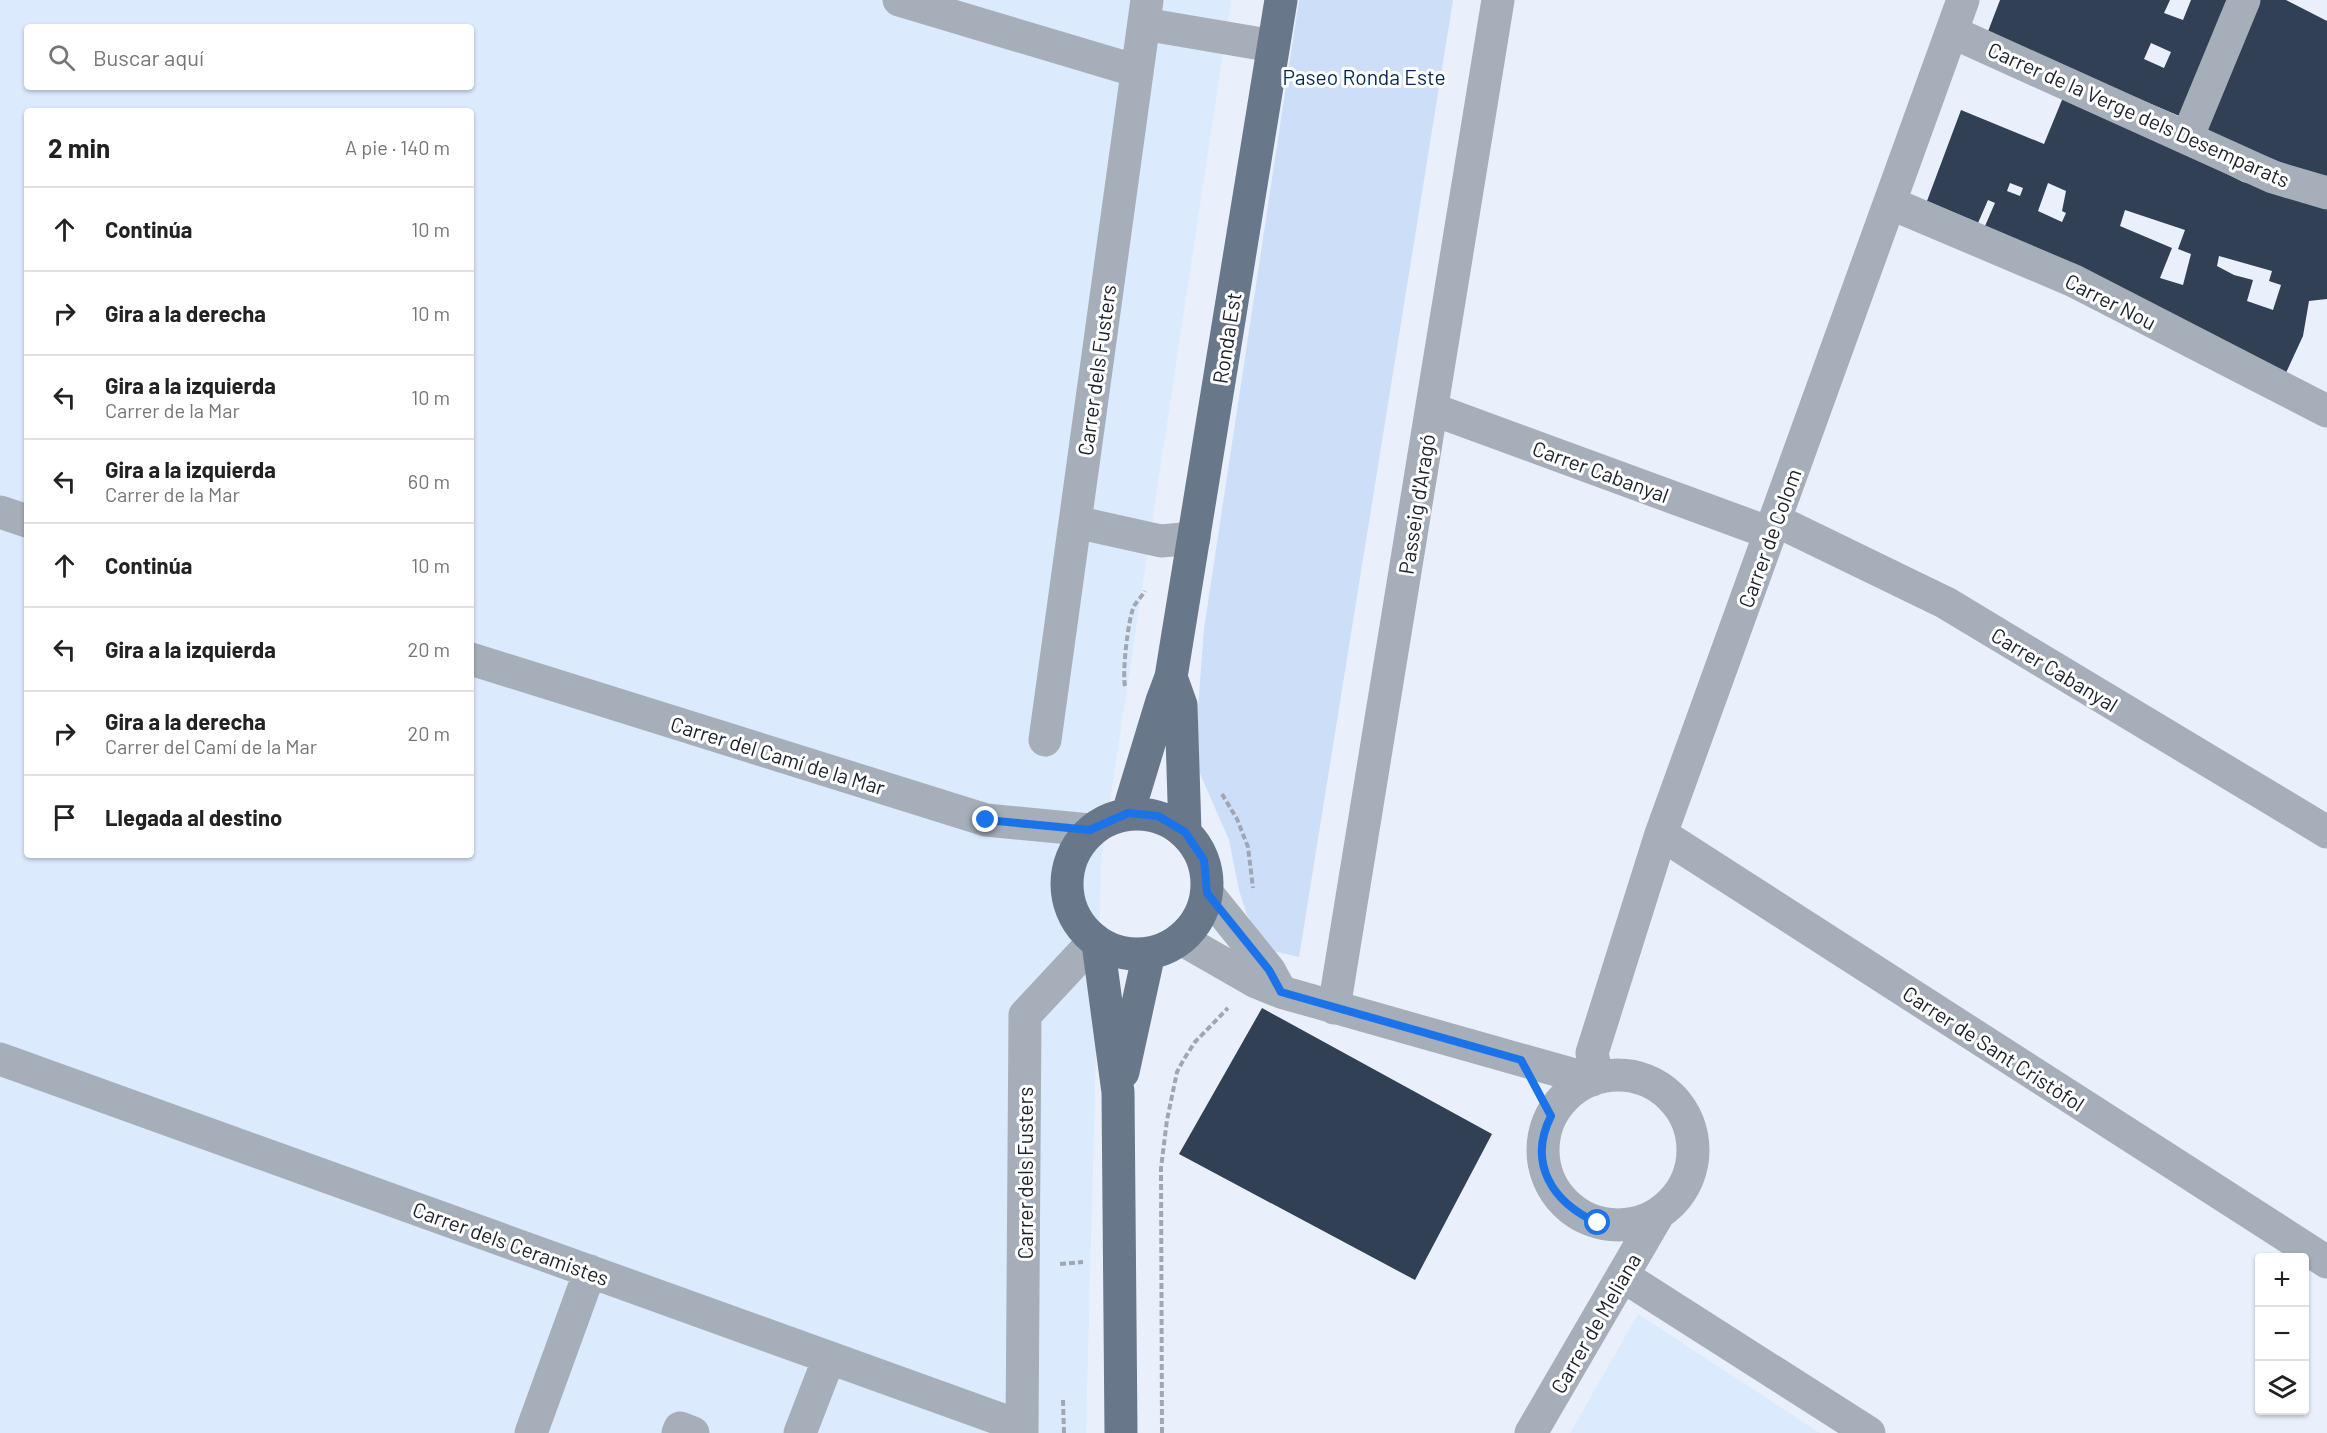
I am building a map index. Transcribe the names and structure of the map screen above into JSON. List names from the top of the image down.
{
  "streets": {
    "main road": ["Ronda Est"],
    "street": [
      "Carrer de la Verge dels Desemparats",
      "Carrer Nou",
      "Carrer dels Fusters",
      "Carrer Cabanyal",
      "Passeig d'Aragó",
      "Carrer de Colom",
      "Carrer del Camí de la Mar",
      "Carrer de Sant Cristòfol",
      "Carrer dels Ceramistes",
      "Carrer de Meliana"
    ]
  },
  "crossings": [
    ["Carrer de la Verge dels Desemparats", "Carrer de Colom"],
    ["Carrer Nou", "Carrer de Colom"],
    ["Ronda Est", "Carrer dels Fusters"],
    ["Ronda Est", "Carrer del Camí de la Mar"],
    ["Carrer dels Fusters", "Carrer del Camí de la Mar"],
    ["Carrer dels Fusters", "Carrer dels Ceramistes"],
    ["Carrer Cabanyal", "Passeig d'Aragó"],
    ["Carrer Cabanyal", "Carrer de Colom"],
    ["Carrer de Colom", "Carrer de Sant Cristòfol"],
    ["Carrer de Colom", "Carrer de Meliana"]
  ],
  "parks": ["Paseo Ronda Este"],
  "page": {
    "search": "Buscar aquí",
    "heading": ["2 min", "A pie · 140 m"],
    "list": [
      ["Continúa", "10 m"],
      ["Gira a la derecha", "10 m"],
      ["Gira a la izquierda", "Carrer de la Mar", "10 m"],
      ["Gira a la izquierda", "Carrer de la Mar", "60 m"],
      ["Continúa", "10 m"],
      ["Gira a la izquierda", "20 m"],
      ["Gira a la derecha", "Carrer del Camí de la Mar", "20 m"],
      "Llegada al destino"
    ],
    "map_buttons": ["+", "−"]
  }
}
